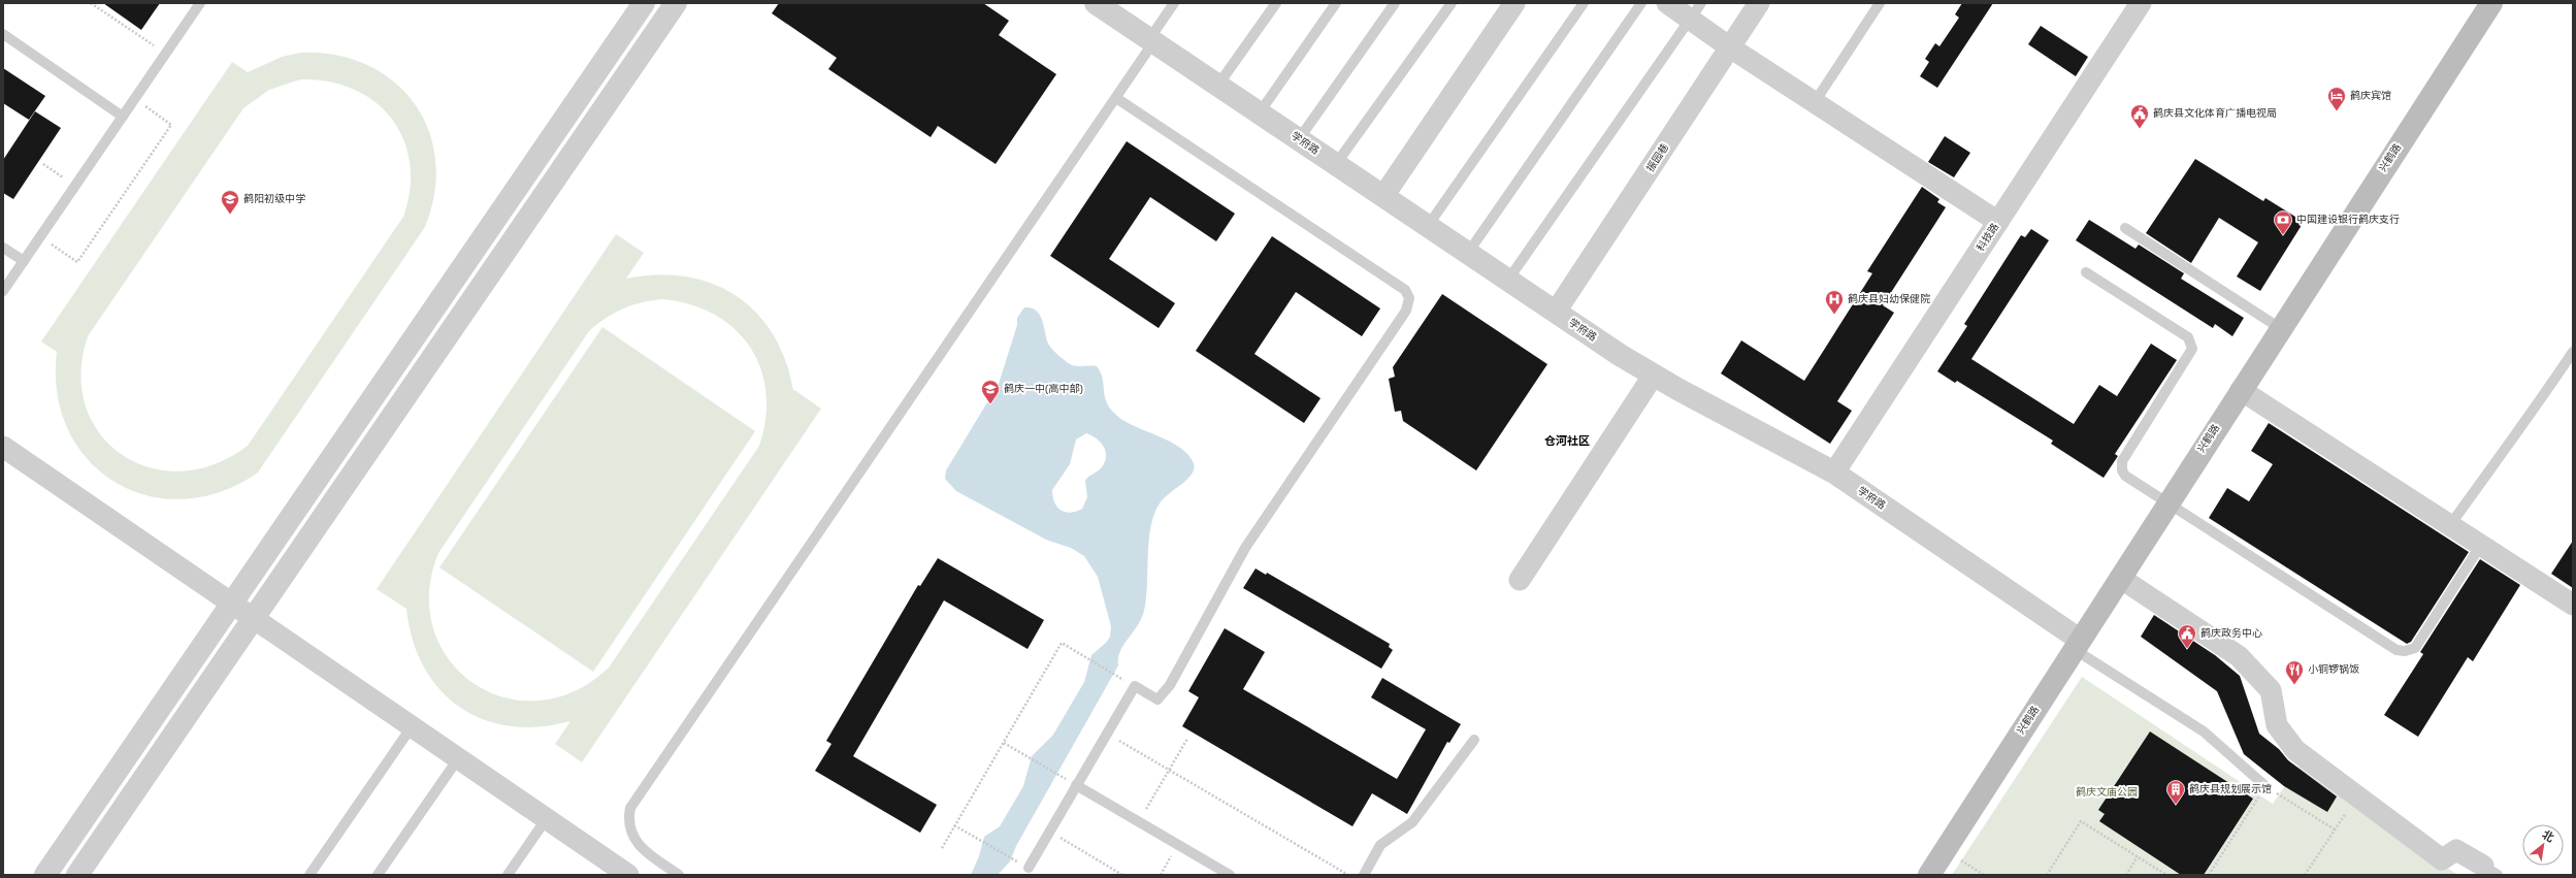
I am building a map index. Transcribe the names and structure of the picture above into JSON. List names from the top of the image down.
{
  "streets": {
    "main road": ["兴鹤路"],
    "street": ["学府路", "振园巷", "科技路"]
  },
  "crossings": [
    ["学府路", "振园巷"],
    ["学府路", "兴鹤路"],
    ["学府路", "科技路"]
  ],
  "districts": ["仓河社区"],
  "parks": ["鹤庆文庙公园"],
  "places": {
    "hotel": ["鹤庆宾馆"],
    "public building": ["鹤庆县文化体育广播电视局", "鹤庆政务中心"],
    "school or university": ["鹤阳初级中学", "鹤庆一中(高中部)"],
    "bank": ["中国建设银行鹤庆支行"],
    "hospital": ["鹤庆县妇幼保健院"],
    "restaurant": ["小铜锣锅饭"],
    "building": ["鹤庆县规划展示馆"]
  },
  "north": "top right"
}
